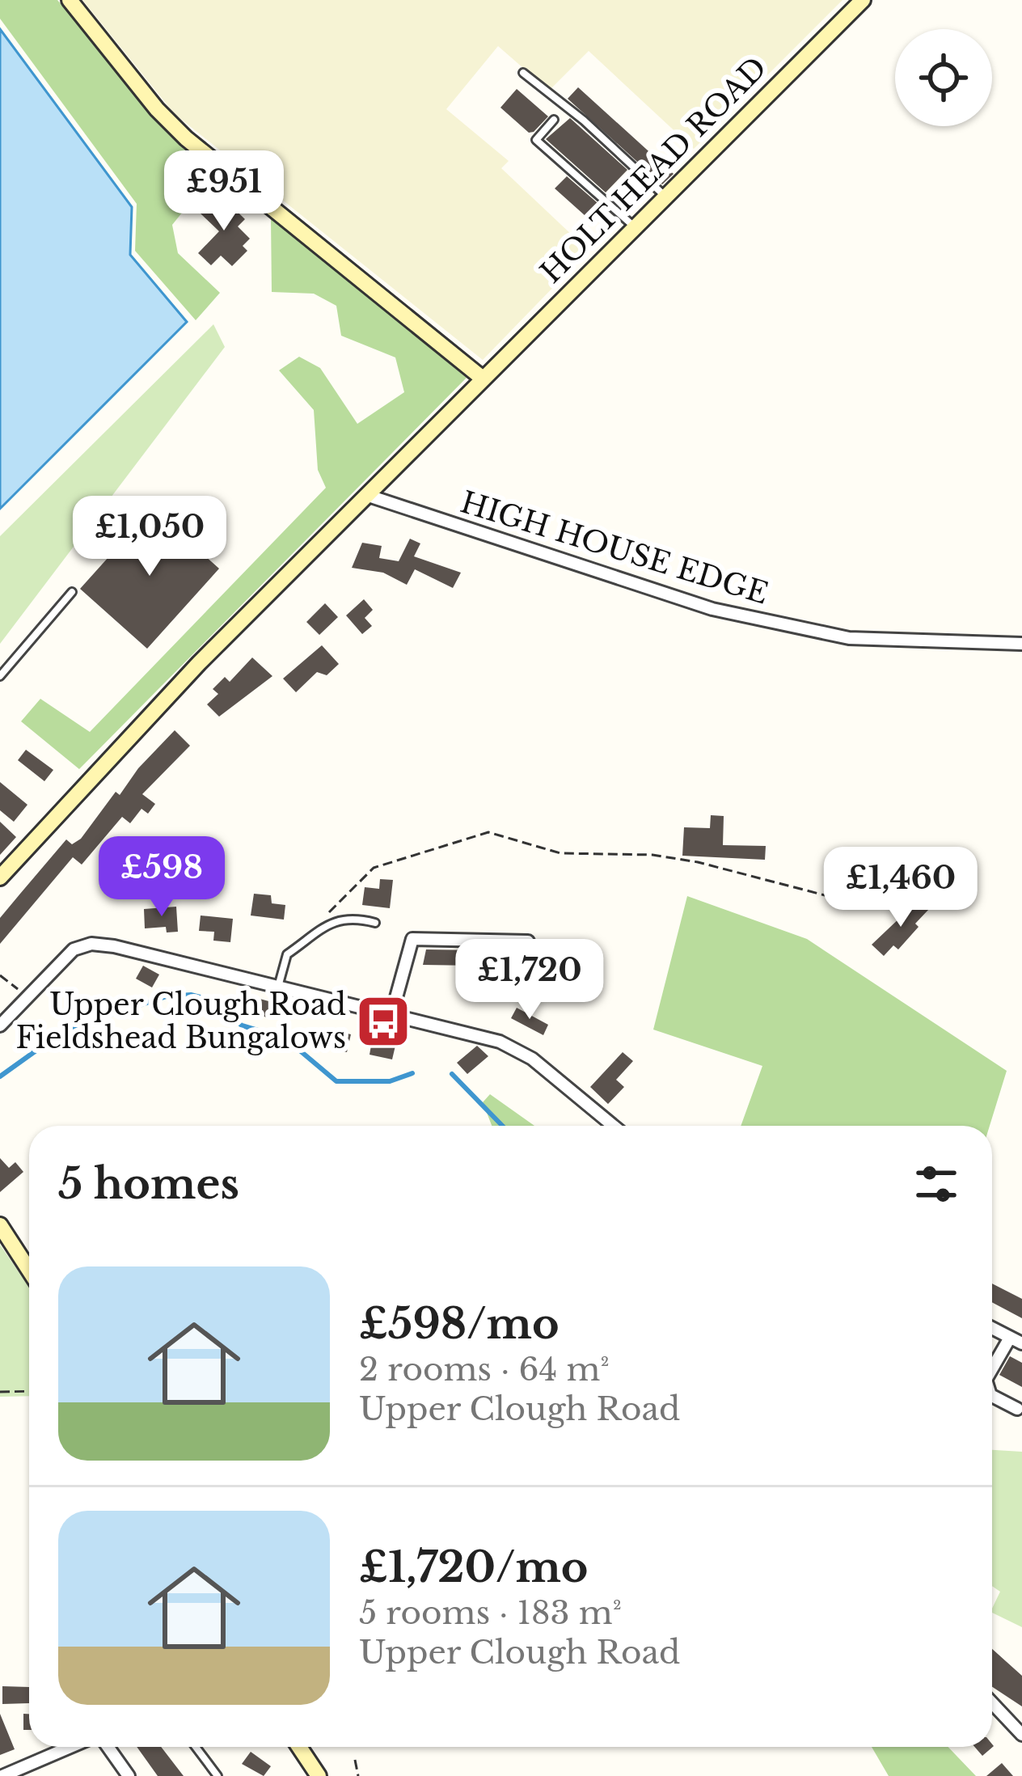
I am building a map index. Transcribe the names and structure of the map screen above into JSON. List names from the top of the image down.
{
  "streets": {
    "street": ["HOLT HEAD ROAD", "HIGH HOUSE EDGE"]
  },
  "crossings": [
    ["HOLT HEAD ROAD", "HIGH HOUSE EDGE"]
  ],
  "places": {
    "bus stop": ["Upper Clough Road Fieldshead Bungalows"]
  },
  "page": {
    "price": [
      "£951",
      "£1,050",
      "£598",
      "£1,460",
      "£1,720"
    ],
    "heading": "5 homes",
    "list": [
      {
        "name": "£598/mo",
        "note": "2 rooms · 64 m² · Upper Clough Road"
      },
      {
        "name": "£1,720/mo",
        "note": "5 rooms · 183 m² · Upper Clough Road"
      }
    ]
  }
}
